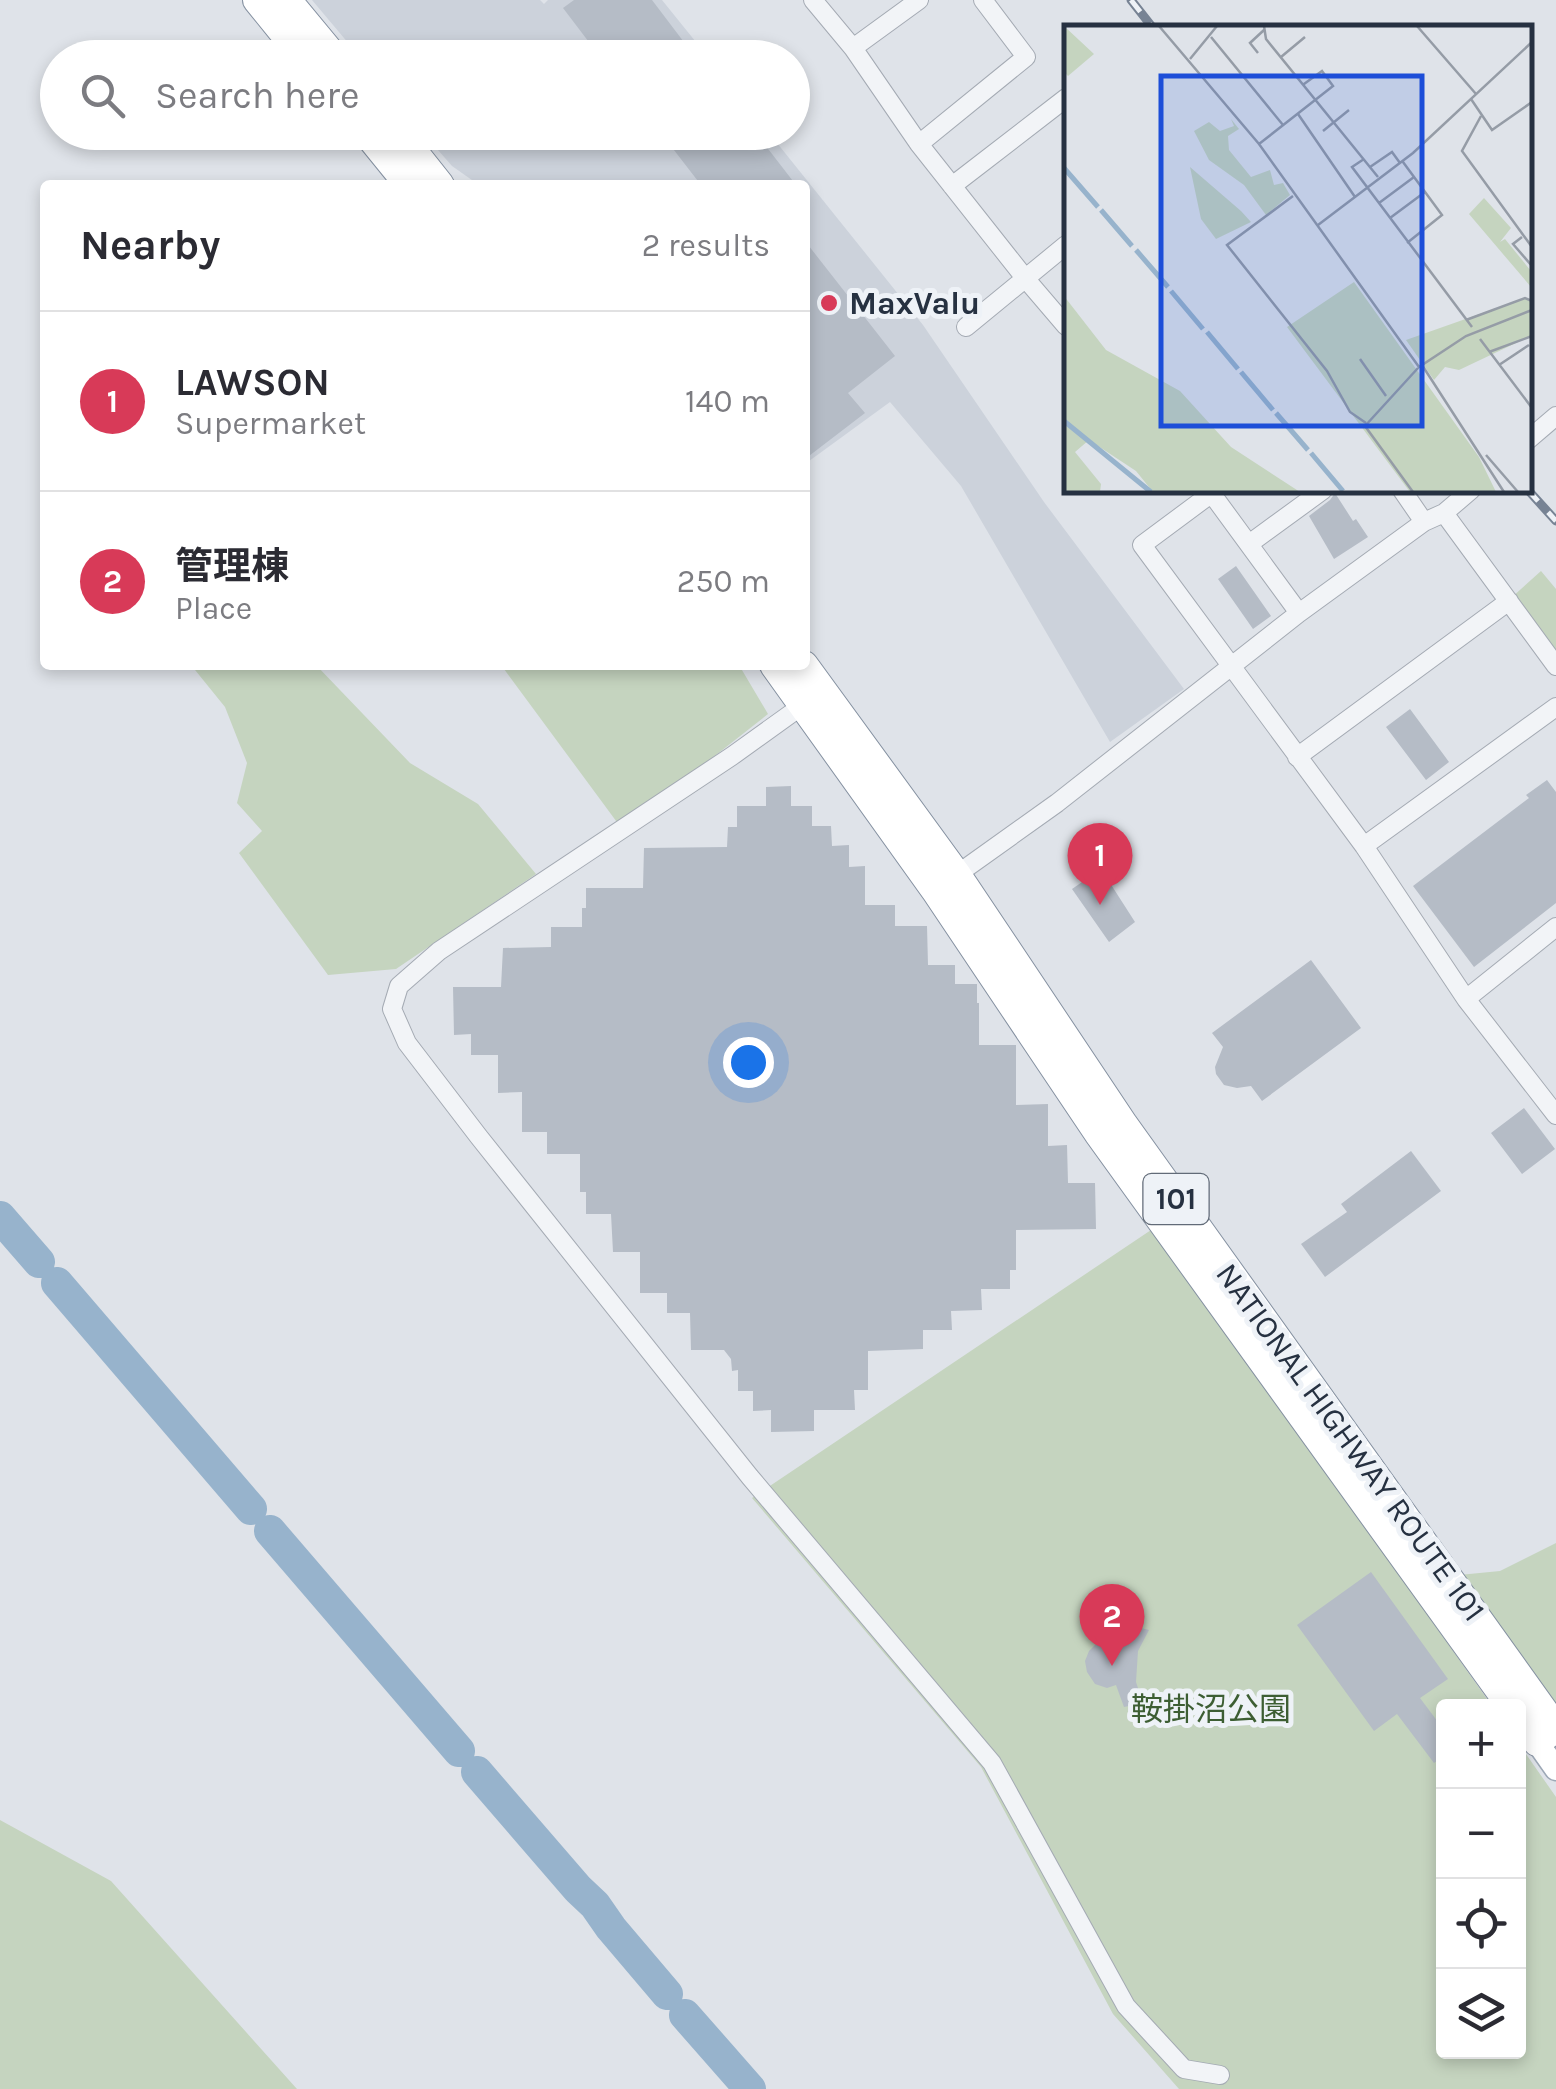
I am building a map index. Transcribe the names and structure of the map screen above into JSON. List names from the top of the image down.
{
  "streets": {
    "highway": ["101", "NATIONAL HIGHWAY ROUTE 101"]
  },
  "parks": ["鞍掛沼公園"],
  "places": ["MaxValu"],
  "page": {
    "search": "Search here",
    "heading": ["Nearby", "2 results"],
    "list": [
      {
        "mark": "1",
        "name": "LAWSON",
        "note": "Supermarket",
        "value": "140 m"
      },
      {
        "mark": "2",
        "name": "管理棟",
        "note": "Place",
        "value": "250 m"
      }
    ],
    "pins": ["1", "2"],
    "map_buttons": ["+", "−"]
  }
}
